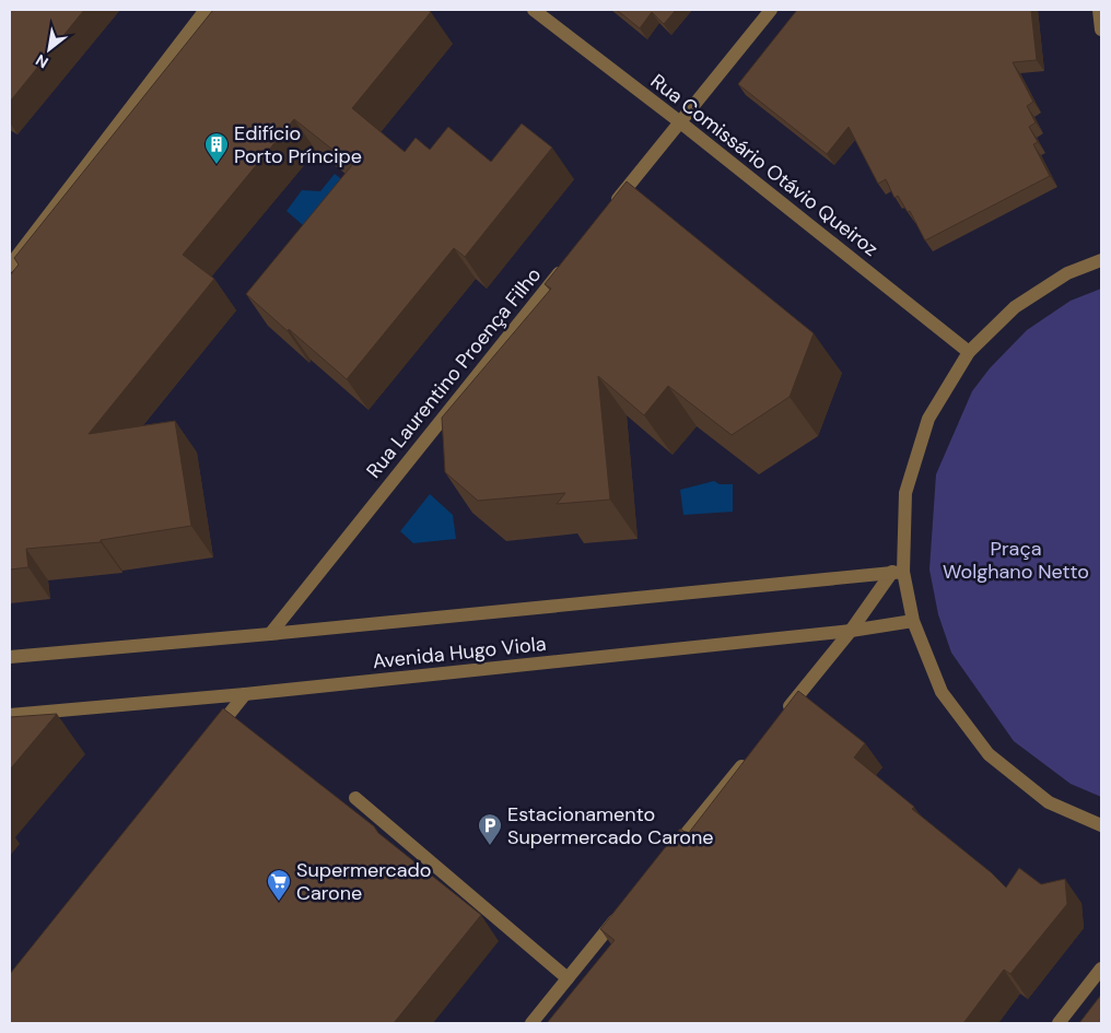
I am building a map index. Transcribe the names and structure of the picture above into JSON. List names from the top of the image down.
{
  "streets": {
    "street": ["Rua Comissário Otávio Queiroz", "Rua Laurentino Proença Filho", "Avenida Hugo Viola"]
  },
  "crossings": [
    ["Rua Laurentino Proença Filho", "Avenida Hugo Viola"]
  ],
  "parks": ["Praça Wolghano Netto"],
  "places": {
    "building": ["Edifício Porto Príncipe"],
    "parking": ["Estacionamento Supermercado Carone"],
    "supermarket": ["Supermercado Carone"]
  },
  "north": "bottom left"
}
